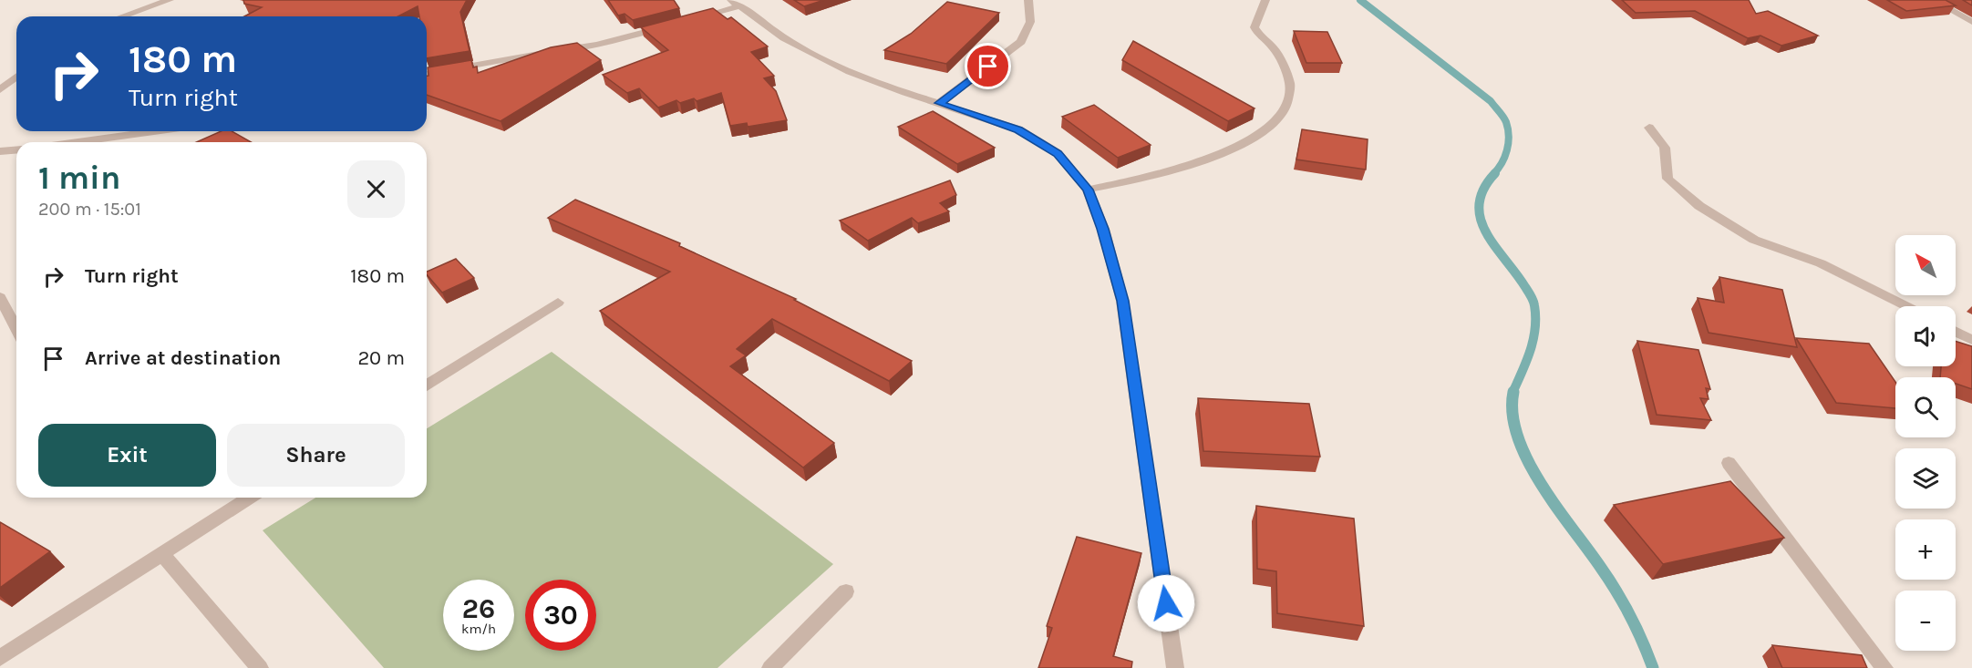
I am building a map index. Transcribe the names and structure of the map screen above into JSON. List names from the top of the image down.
{
  "north": "top left",
  "page": {
    "turn": ["180 m", "Turn right"],
    "heading": ["1 min", "200 m · 15:01"],
    "map_buttons": ["+", "−"],
    "list": [
      {
        "name": "Turn right",
        "value": "180 m"
      },
      {
        "name": "Arrive at destination",
        "value": "20 m"
      }
    ],
    "buttons": ["Exit", "Share"],
    "speed": "26 km/h",
    "limit": "30"
  }
}
